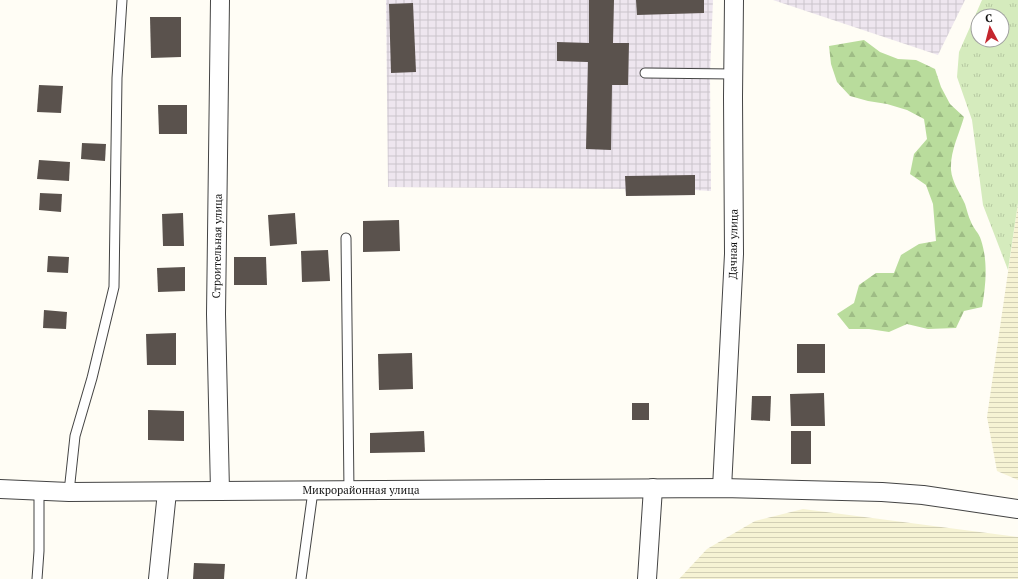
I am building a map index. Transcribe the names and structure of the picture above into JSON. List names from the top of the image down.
{
  "streets": {
    "street": ["Дачная улица", "Строительная улица", "Микрорайонная улица"]
  },
  "crossings": [
    ["Дачная улица", "Микрорайонная улица"],
    ["Строительная улица", "Микрорайонная улица"]
  ],
  "north": "top"
}
